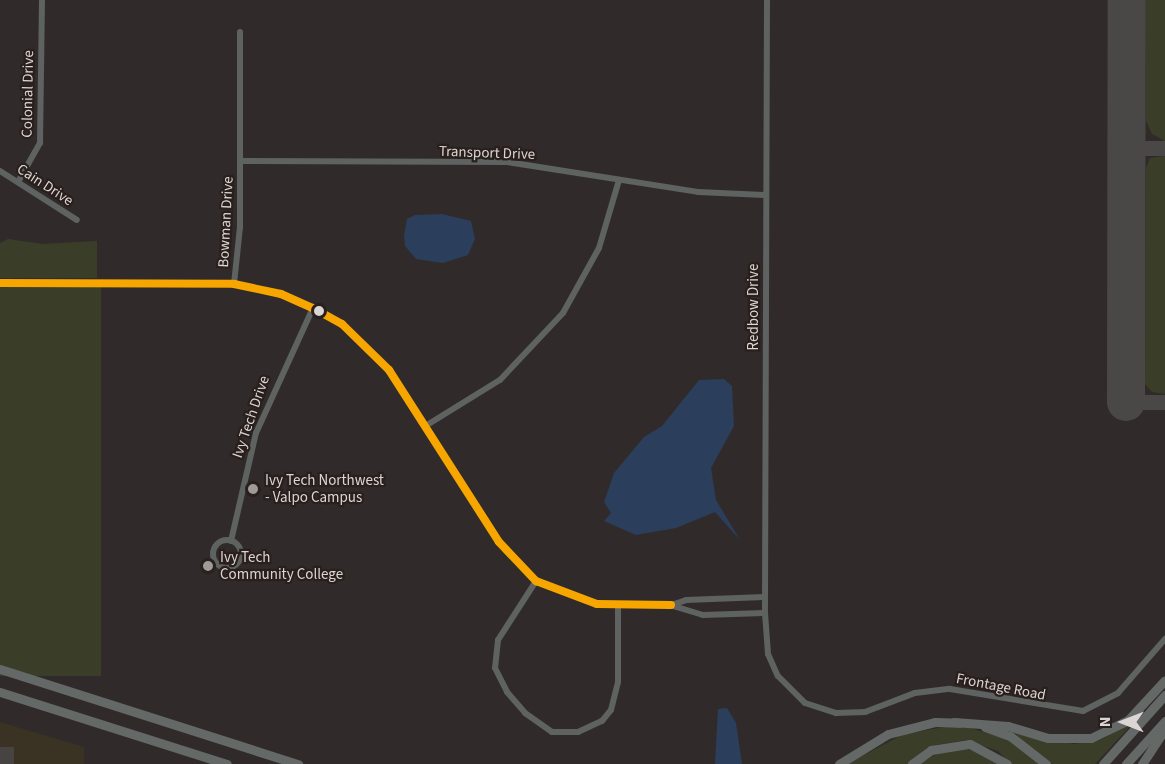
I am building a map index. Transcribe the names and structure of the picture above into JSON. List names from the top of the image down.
{
  "streets": {
    "street": [
      "Colonial Drive",
      "Transport Drive",
      "Cain Drive",
      "Bowman Drive",
      "Redbow Drive",
      "Ivy Tech Drive",
      "Frontage Road"
    ]
  },
  "crossings": [
    ["Colonial Drive", "Cain Drive"],
    ["Transport Drive", "Bowman Drive"],
    ["Transport Drive", "Redbow Drive"],
    ["Redbow Drive", "Frontage Road"]
  ],
  "places": ["Ivy Tech Northwest - Valpo Campus", "Ivy Tech Community College"],
  "north": "left"
}
